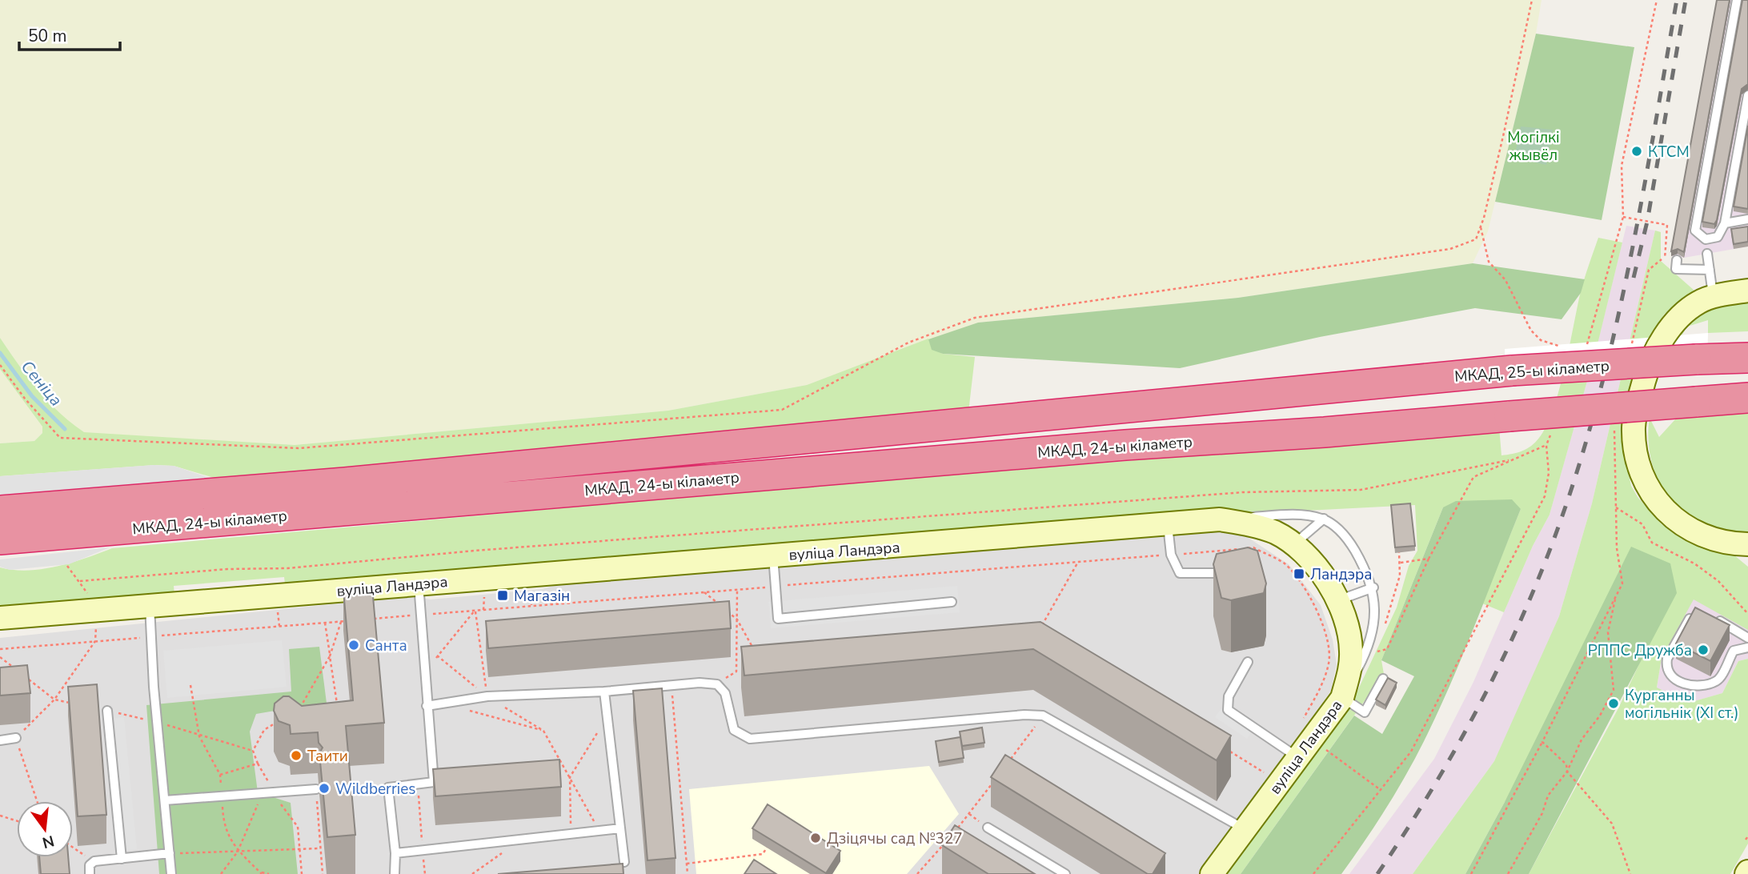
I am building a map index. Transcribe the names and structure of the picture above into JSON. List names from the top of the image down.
{
  "streets": {
    "highway": ["МКАД, 25-ы кіламетр", "МКАД, 24-ы кіламетр"],
    "street": ["вуліца Ландэра"]
  },
  "crossings": [
    ["МКАД, 25-ы кіламетр", "МКАД, 24-ы кіламетр"]
  ],
  "water": ["Сеніца"],
  "parks": ["Могілкі жывёл"],
  "places": {
    "other": [
      "КТСМ",
      "Санта",
      "РППС Дружба",
      "Курганны могільнік (XI ст.)",
      "Таити",
      "Wildberries",
      "Дзіцячы сад №327"
    ],
    "transit": ["Ландэра", "Магазін"]
  },
  "scale_bar": "50 m",
  "north": "bottom"
}
